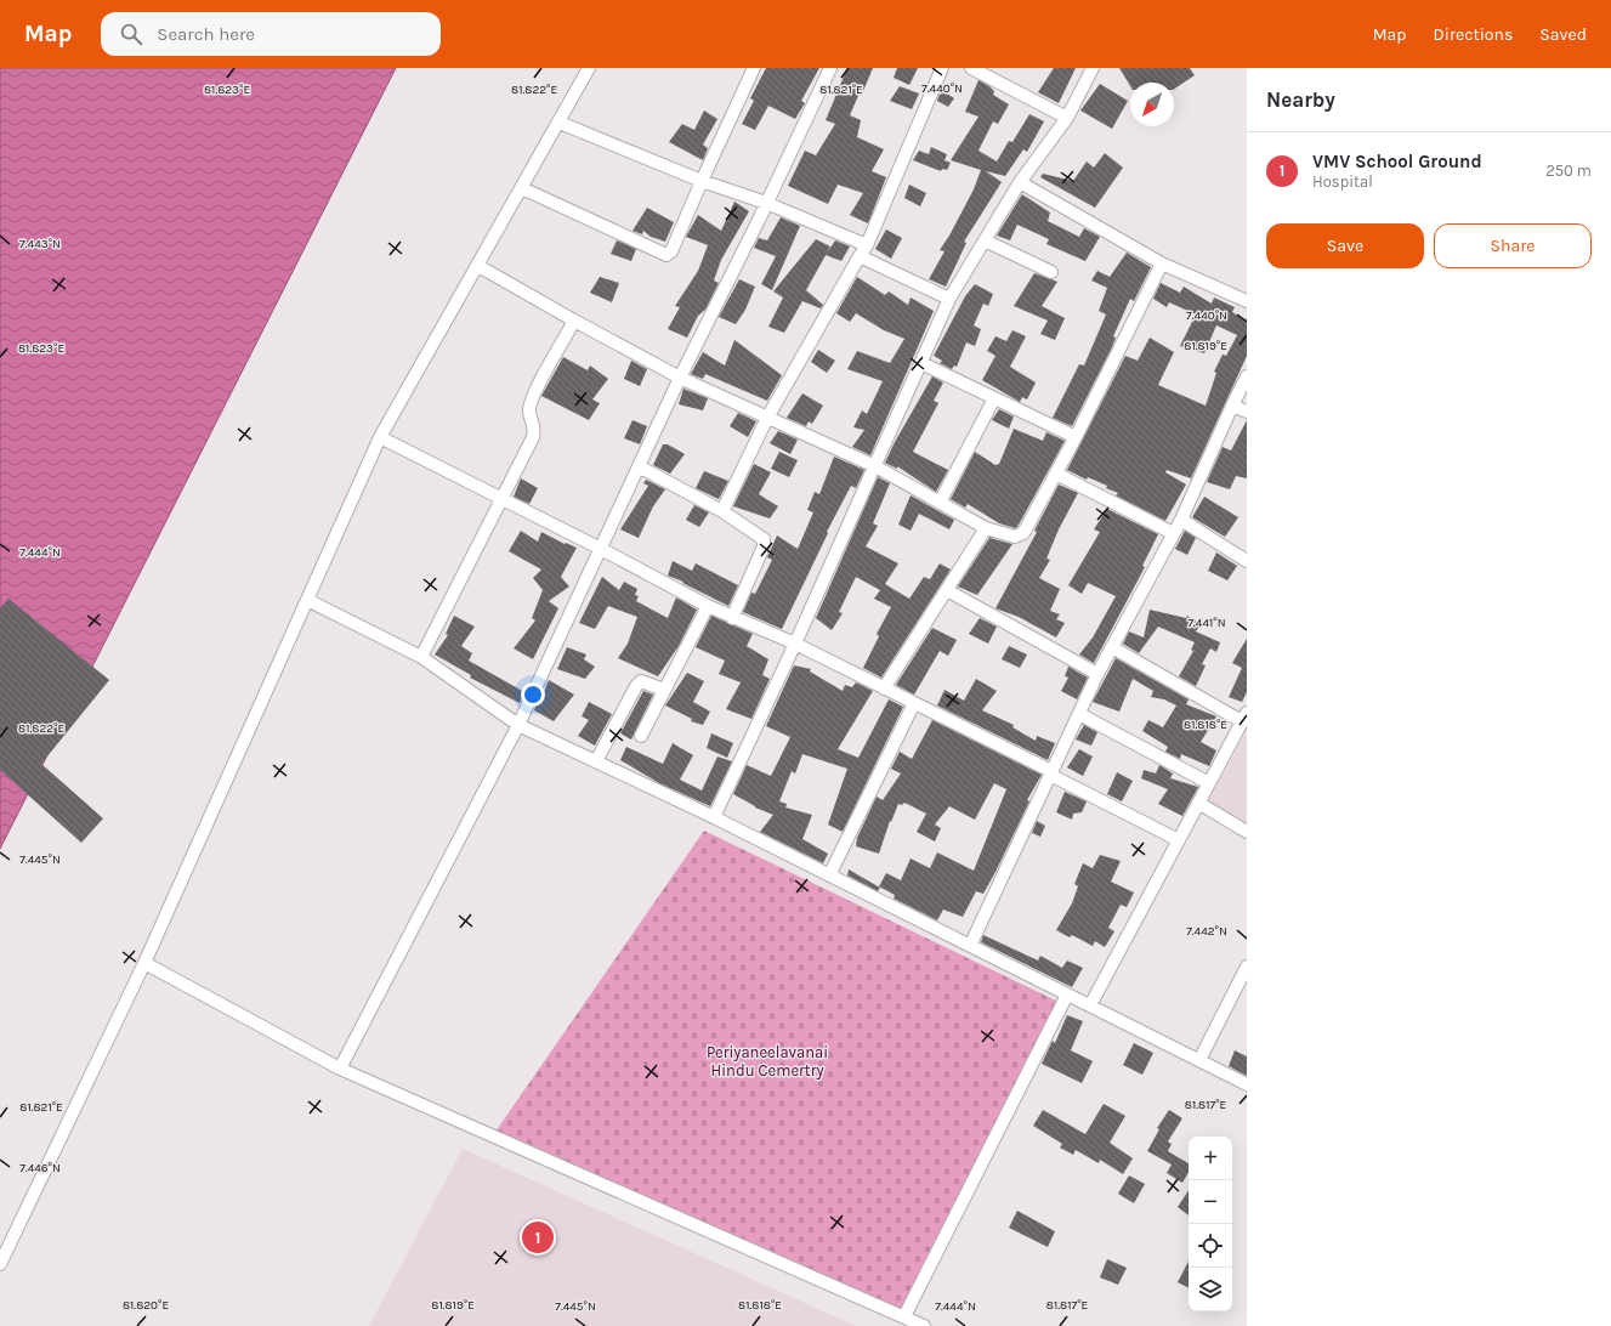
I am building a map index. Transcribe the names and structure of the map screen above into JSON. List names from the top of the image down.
{
  "parks": ["Periyaneelavanai Hindu Cemertry"],
  "north": "bottom left",
  "page": {
    "header": "Map",
    "search": "Search here",
    "nav": ["Map", "Directions", "Saved"],
    "heading": "Nearby",
    "list": [
      {
        "mark": "1",
        "name": "VMV School Ground",
        "note": "Hospital",
        "value": "250 m"
      }
    ],
    "buttons": ["Save", "Share"],
    "map_buttons": ["+", "−"],
    "pins": "1"
  },
  "coordinates": [
    "7.440°N",
    "81.823°E",
    "81.822°E",
    "81.821°E",
    "7.443°N",
    "81.819°E",
    "7.444°N",
    "7.441°N",
    "81.818°E",
    "7.445°N",
    "7.442°N",
    "81.817°E",
    "7.446°N",
    "81.820°E"
  ]
}
